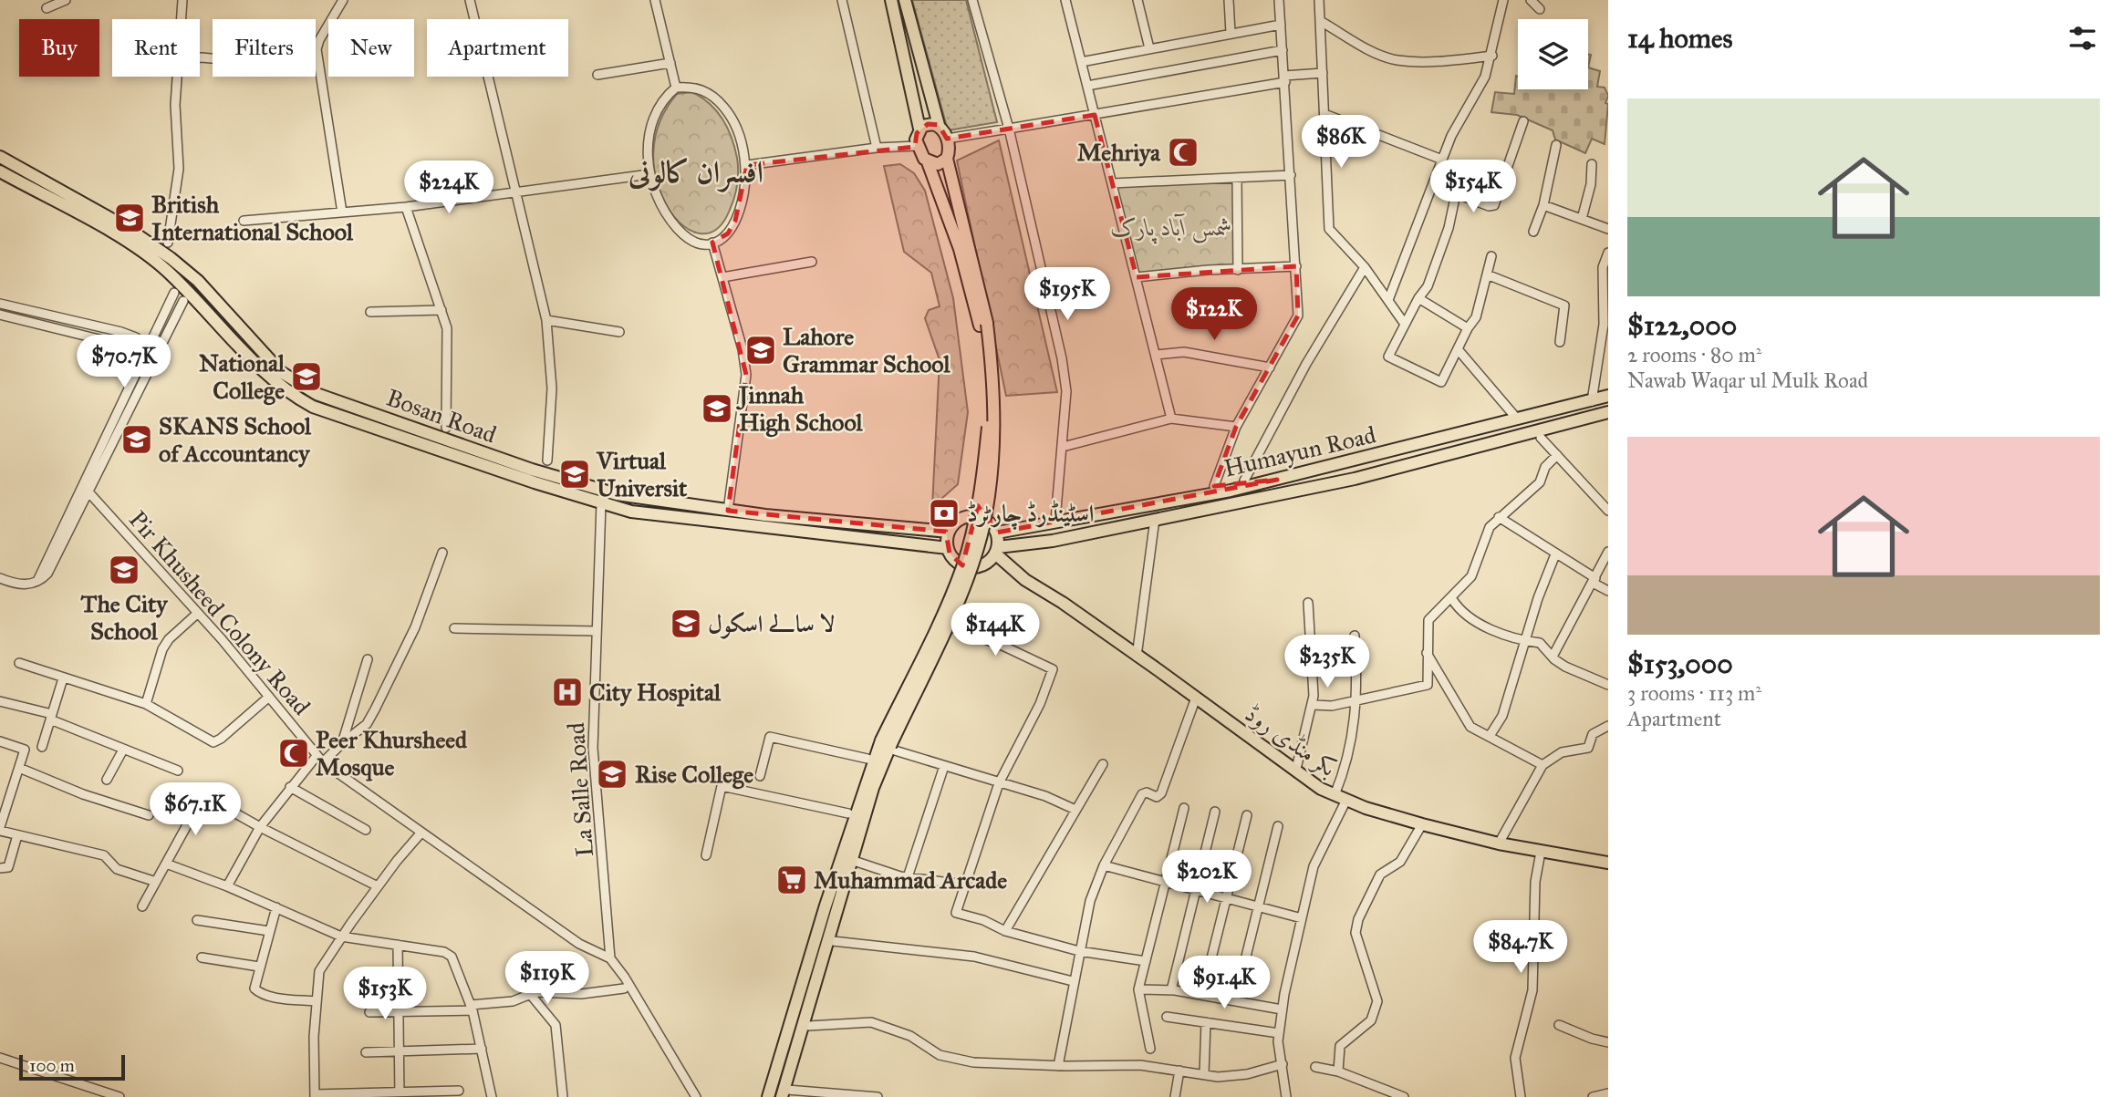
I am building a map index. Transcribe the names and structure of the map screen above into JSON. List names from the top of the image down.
{
  "streets": {
    "main road": ["Bosan Road", "Humayun Road", "بکر منڈی روڈ"],
    "street": ["Pir Khusheed Colony Road", "La Salle Road"]
  },
  "crossings": [
    ["Bosan Road", "Humayun Road"],
    ["Bosan Road", "بکر منڈی روڈ"],
    ["Bosan Road", "La Salle Road"],
    ["Humayun Road", "بکر منڈی روڈ"],
    ["Pir Khusheed Colony Road", "La Salle Road"]
  ],
  "districts": ["افسران کالونی"],
  "parks": ["شمس آباد پارک"],
  "places": {
    "mosque": ["Mehriya", "Peer Khursheed Mosque"],
    "school or university": [
      "British International School",
      "Lahore Grammar School",
      "National College",
      "Jinnah High School",
      "SKANS School of Accountancy",
      "Virtual Universit",
      "The City School",
      "لا سالے اسکول",
      "Rise College"
    ],
    "bank": ["اسٹینڈرڈ چارٹرڈ"],
    "hospital": ["City Hospital"],
    "supermarket": ["Muhammad Arcade"]
  },
  "scale_bar": "100 m",
  "page": {
    "heading": "14 homes",
    "chip": [
      "Buy",
      "Rent",
      "Filters",
      "New",
      "Apartment"
    ],
    "list": [
      {
        "name": "$122,000",
        "note": "2 rooms · 80 m² · Nawab Waqar ul Mulk Road"
      },
      {
        "name": "$153,000",
        "note": "3 rooms · 113 m² · Apartment"
      }
    ],
    "price": [
      "$86K",
      "$154K",
      "$224K",
      "$195K",
      "$122K",
      "$70.7K",
      "$144K",
      "$235K",
      "$67.1K",
      "$202K",
      "$84.7K",
      "$119K",
      "$91.4K",
      "$153K"
    ],
    "scale": "100 m"
  }
}
